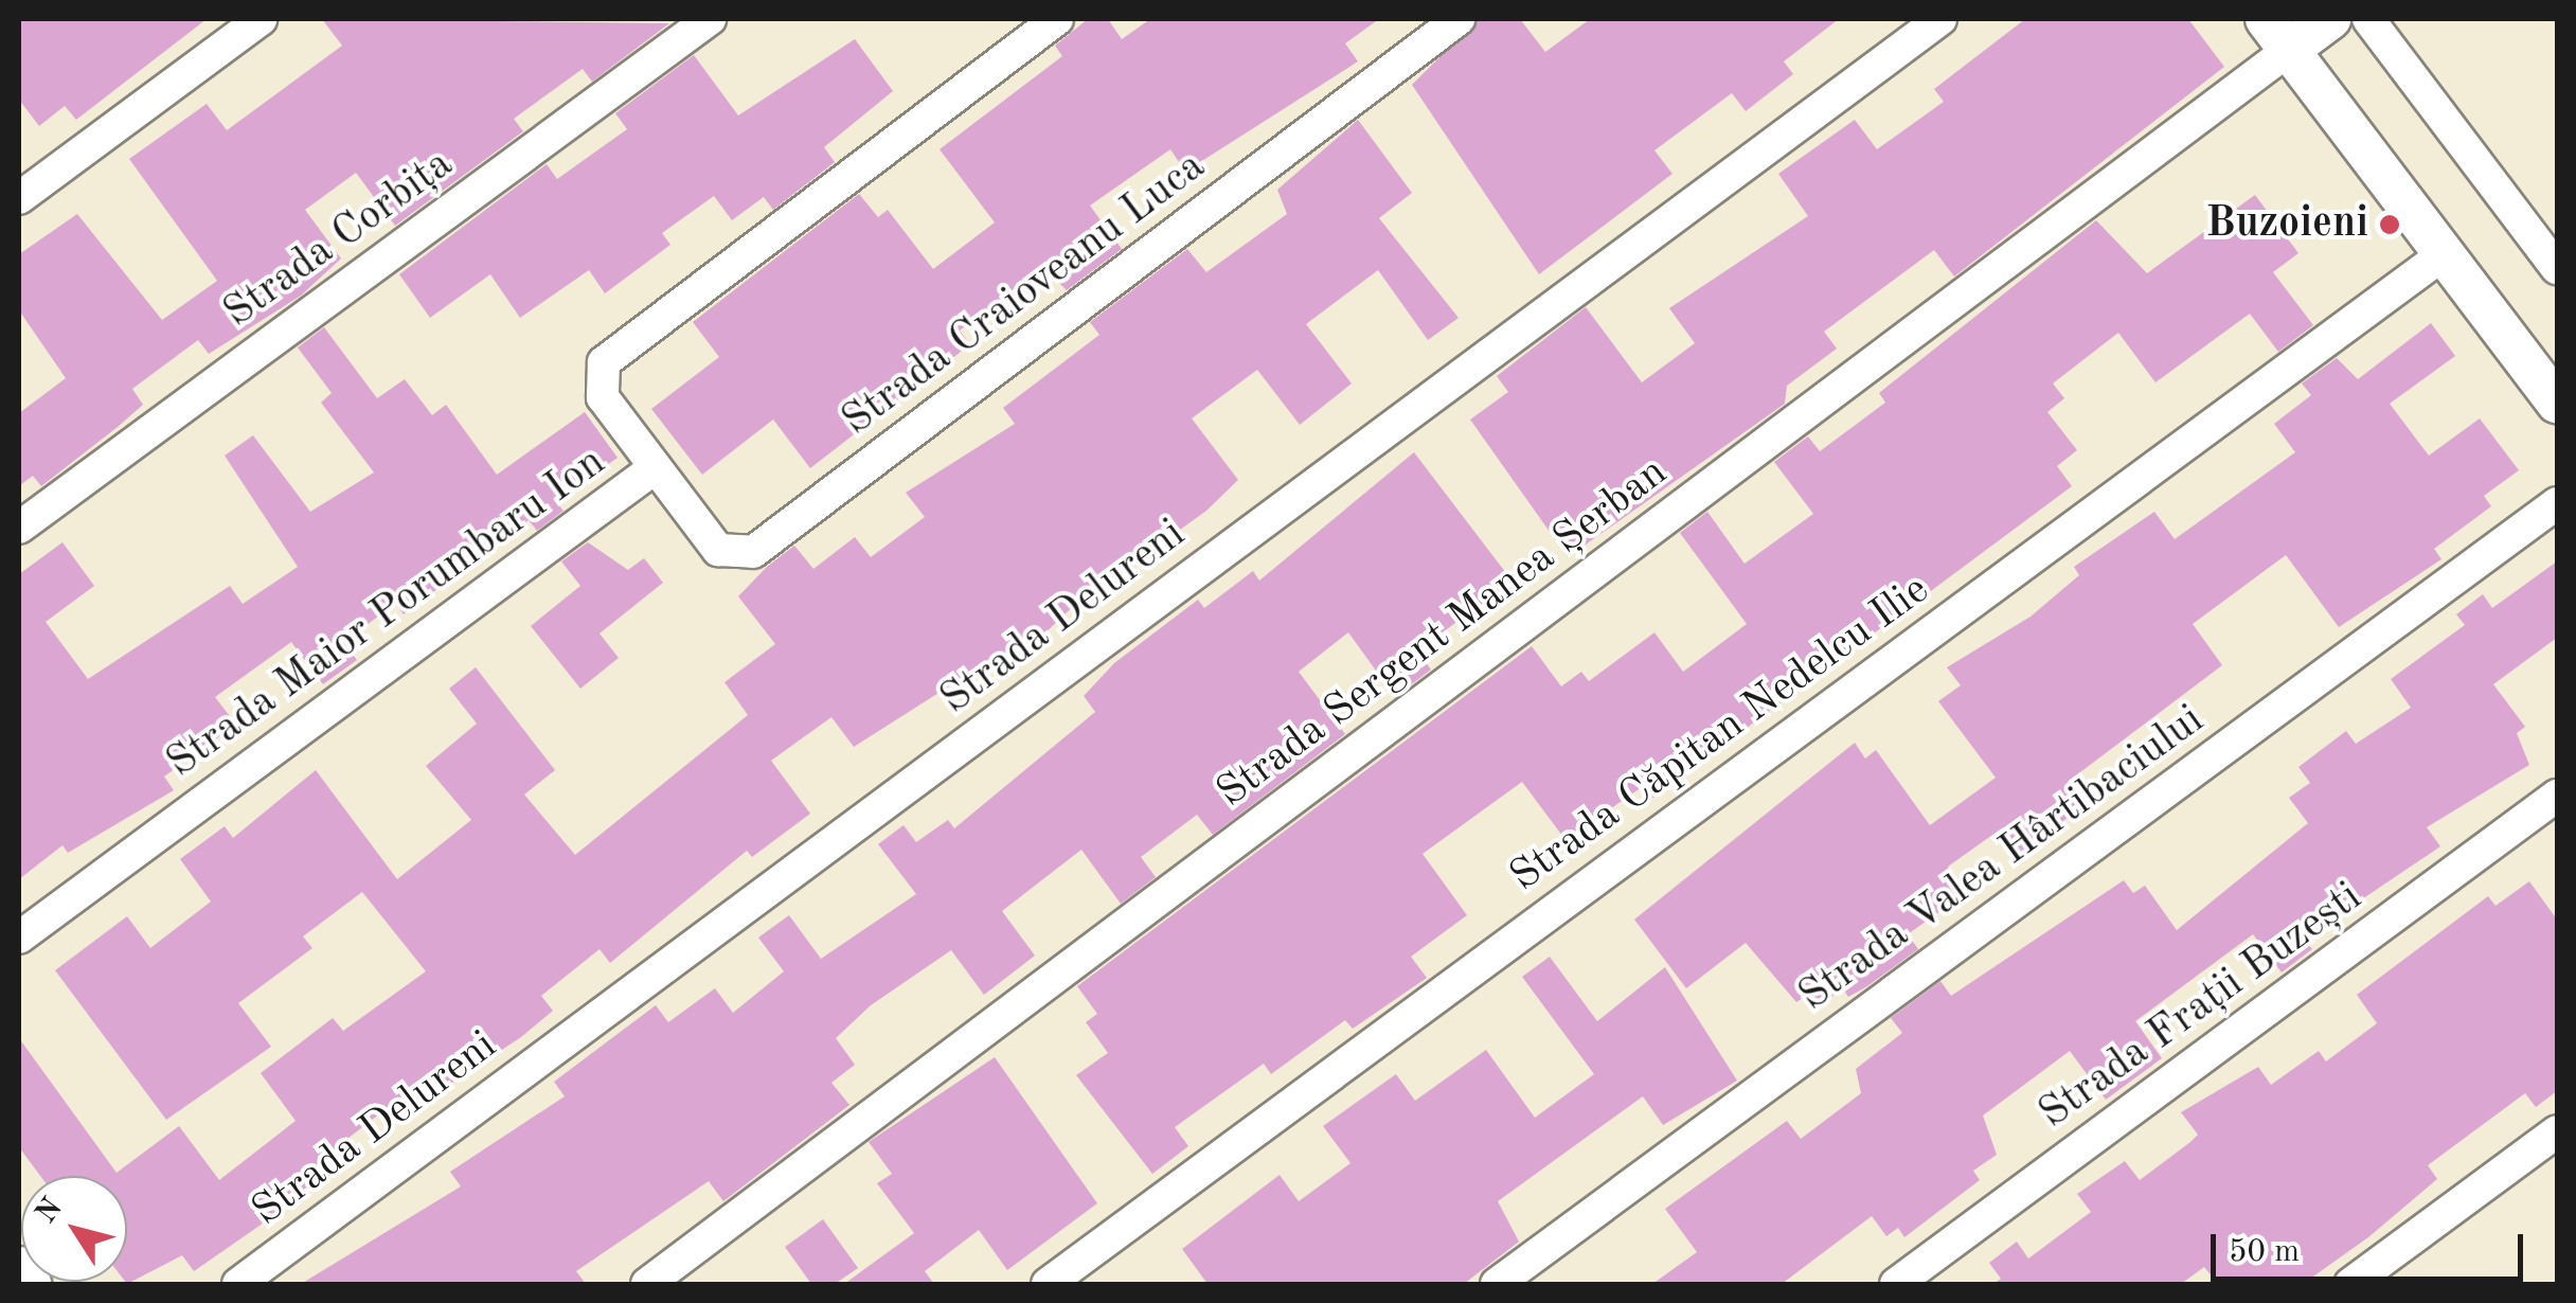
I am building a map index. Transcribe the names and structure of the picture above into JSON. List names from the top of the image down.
{
  "streets": {
    "street": [
      "Strada Corbița",
      "Strada Craioveanu Luca",
      "Strada Maior Porumbaru Ion",
      "Strada Delureni",
      "Strada Sergent Manea Șerban",
      "Strada Căpitan Nedelcu Ilie",
      "Strada Valea Hârtibaciului",
      "Strada Frații Buzești"
    ]
  },
  "crossings": [
    ["Strada Craioveanu Luca", "Strada Maior Porumbaru Ion"]
  ],
  "places": ["Buzoieni"],
  "scale_bar": "50 m",
  "north": "top left"
}
